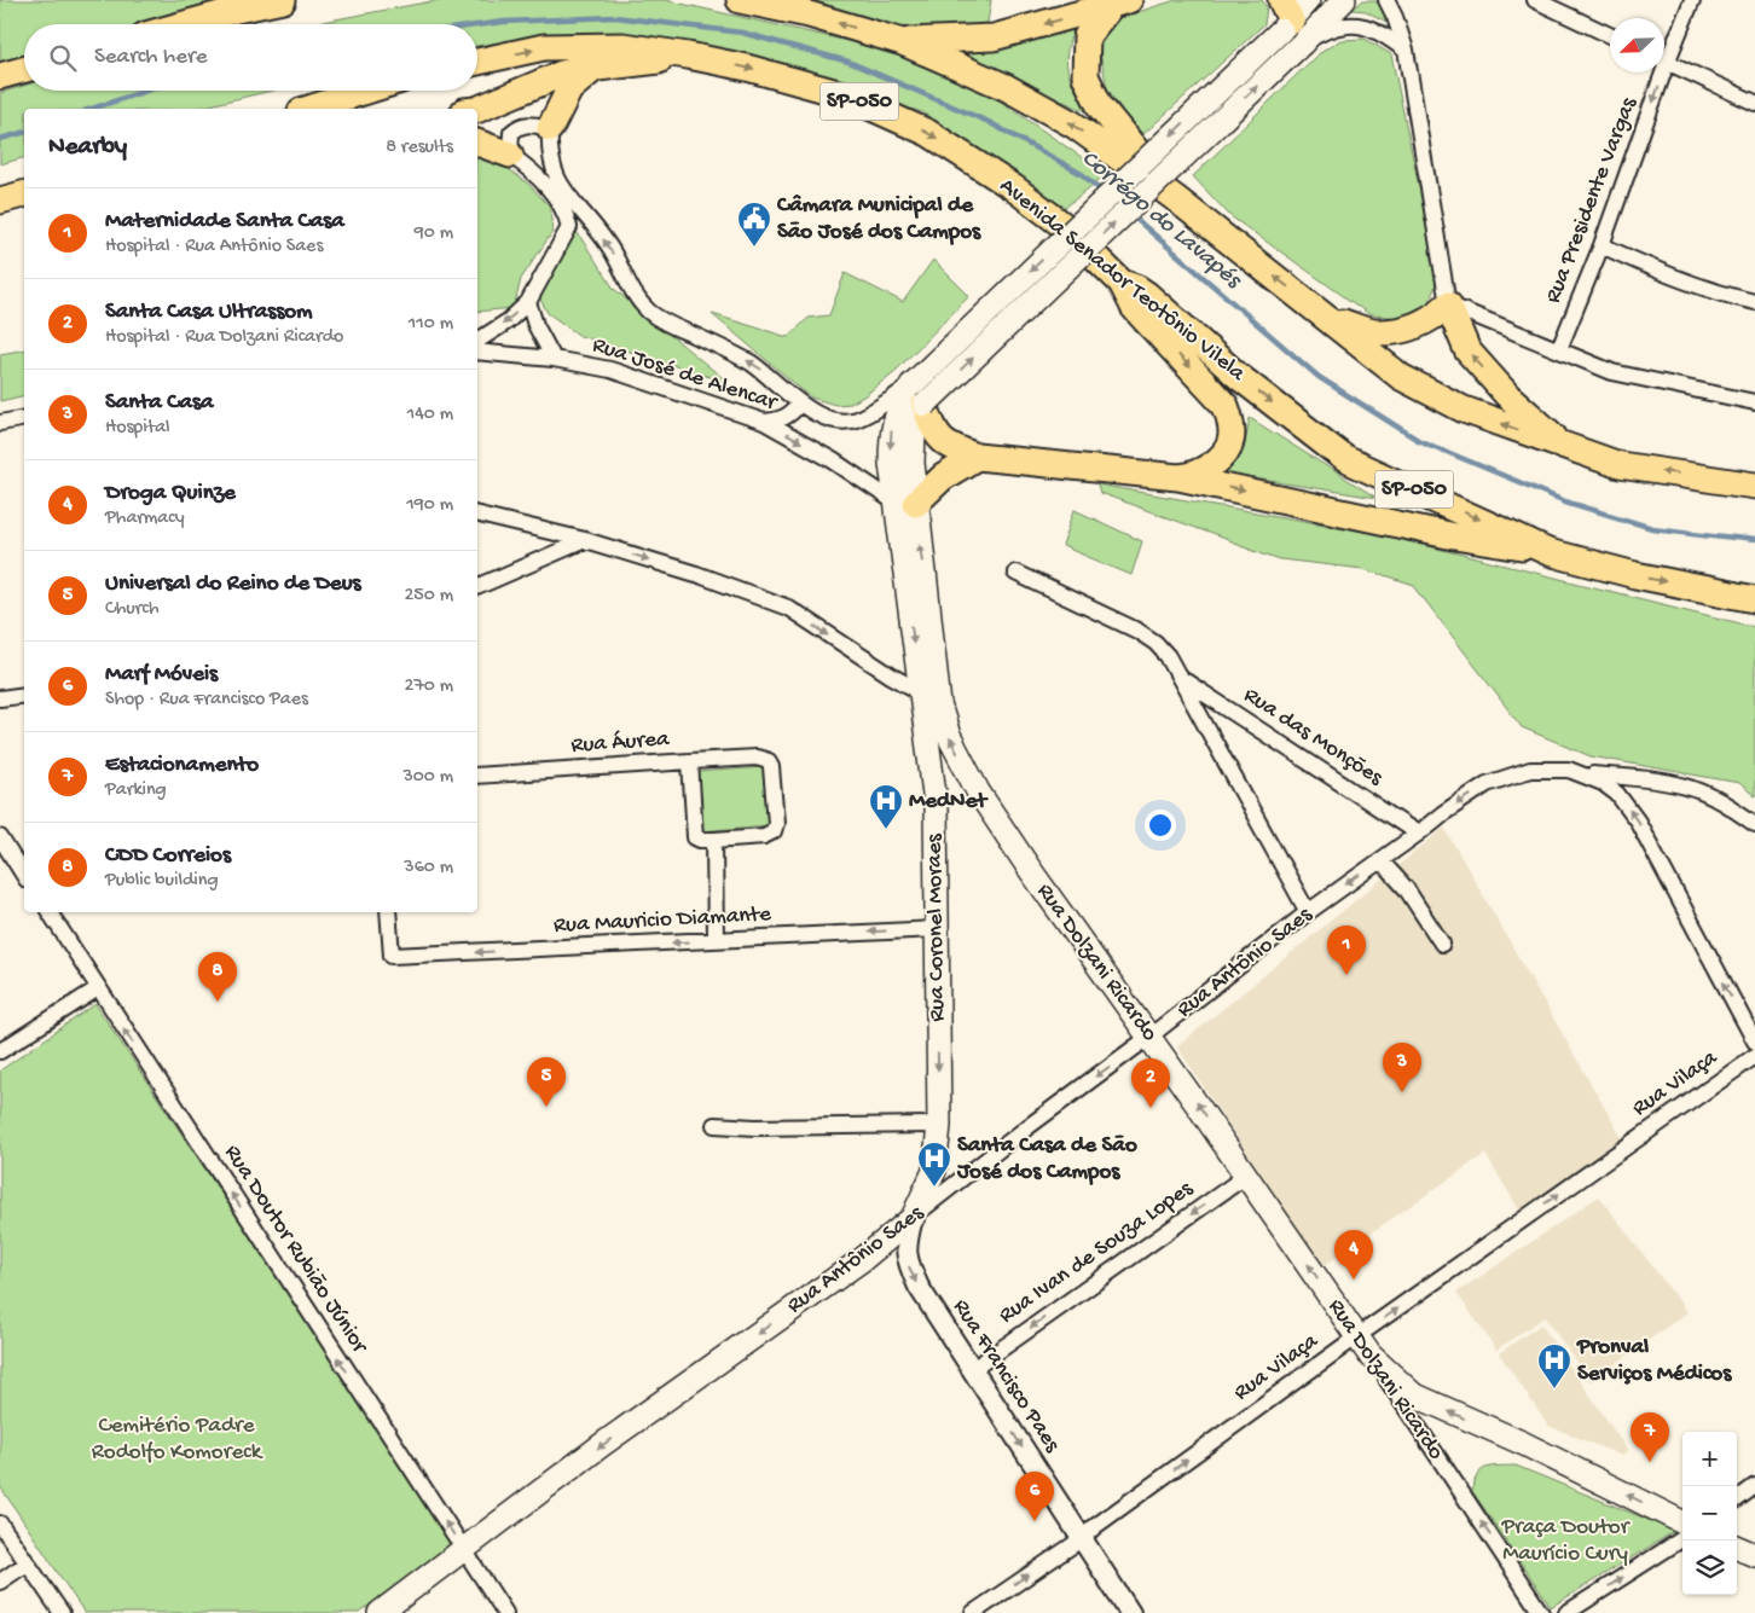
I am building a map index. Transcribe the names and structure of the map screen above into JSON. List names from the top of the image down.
{
  "streets": {
    "highway": ["SP-050", "Avenida Senador Teotônio Vilela"],
    "main road": ["Rua Coronel Moraes", "Rua Dolzani Ricardo", "Rua Antônio Saes"],
    "street": [
      "Rua Presidente Vargas",
      "Rua José de Alencar",
      "Rua das Monções",
      "Rua Áurea",
      "Rua Mauricio Diamante",
      "Rua Vilaça",
      "Rua Doutor Rubião Júnior",
      "Rua Ivan de Souza Lopes",
      "Rua Francisco Paes"
    ]
  },
  "crossings": [
    ["Rua José de Alencar", "Rua Coronel Moraes"],
    ["Rua José de Alencar", "Rua Dolzani Ricardo"],
    ["Rua das Monções", "Rua Antônio Saes"],
    ["Rua Mauricio Diamante", "Rua Coronel Moraes"],
    ["Rua Coronel Moraes", "Rua Dolzani Ricardo"],
    ["Rua Coronel Moraes", "Rua Antônio Saes"],
    ["Rua Coronel Moraes", "Rua Francisco Paes"],
    ["Rua Dolzani Ricardo", "Rua Antônio Saes"],
    ["Rua Dolzani Ricardo", "Rua Vilaça"],
    ["Rua Dolzani Ricardo", "Rua Ivan de Souza Lopes"],
    ["Rua Antônio Saes", "Rua Doutor Rubião Júnior"],
    ["Rua Antônio Saes", "Rua Francisco Paes"],
    ["Rua Vilaça", "Rua Francisco Paes"],
    ["Rua Ivan de Souza Lopes", "Rua Francisco Paes"]
  ],
  "one_way": [
    "Rua Presidente Vargas",
    "Rua José de Alencar",
    "Rua Mauricio Diamante",
    "Rua Coronel Moraes",
    "Rua Dolzani Ricardo",
    "Rua Antônio Saes",
    "Rua Vilaça",
    "Rua Doutor Rubião Júnior",
    "Rua Ivan de Souza Lopes",
    "Rua Francisco Paes"
  ],
  "water": ["Corrégo do Lavapés"],
  "parks": ["Cemitério Padre Rodolfo Komoreck", "Praça Doutor Maurício Cury"],
  "places": {
    "public building": ["Câmara Municipal de São José dos Campos"],
    "hospital": ["MedNet", "Santa Casa de São José dos Campos", "Pronval Serviços Médicos"]
  },
  "north": "bottom left",
  "page": {
    "search": "Search here",
    "heading": ["Nearby", "8 results"],
    "list": [
      {
        "mark": "1",
        "name": "Maternidade Santa Casa",
        "note": "Hospital · Rua Antônio Saes",
        "value": "90 m"
      },
      {
        "mark": "2",
        "name": "Santa Casa Ultrassom",
        "note": "Hospital · Rua Dolzani Ricardo",
        "value": "110 m"
      },
      {
        "mark": "3",
        "name": "Santa Casa",
        "note": "Hospital",
        "value": "140 m"
      },
      {
        "mark": "4",
        "name": "Droga Quinze",
        "note": "Pharmacy",
        "value": "190 m"
      },
      {
        "mark": "5",
        "name": "Universal do Reino de Deus",
        "note": "Church",
        "value": "250 m"
      },
      {
        "mark": "6",
        "name": "Marf Móveis",
        "note": "Shop · Rua Francisco Paes",
        "value": "270 m"
      },
      {
        "mark": "7",
        "name": "Estacionamento",
        "note": "Parking",
        "value": "300 m"
      },
      {
        "mark": "8",
        "name": "CDD Correios",
        "note": "Public building",
        "value": "360 m"
      }
    ],
    "pins": [
      "1",
      "8",
      "3",
      "5",
      "2",
      "4",
      "7",
      "6"
    ],
    "map_buttons": ["+", "−"]
  }
}
